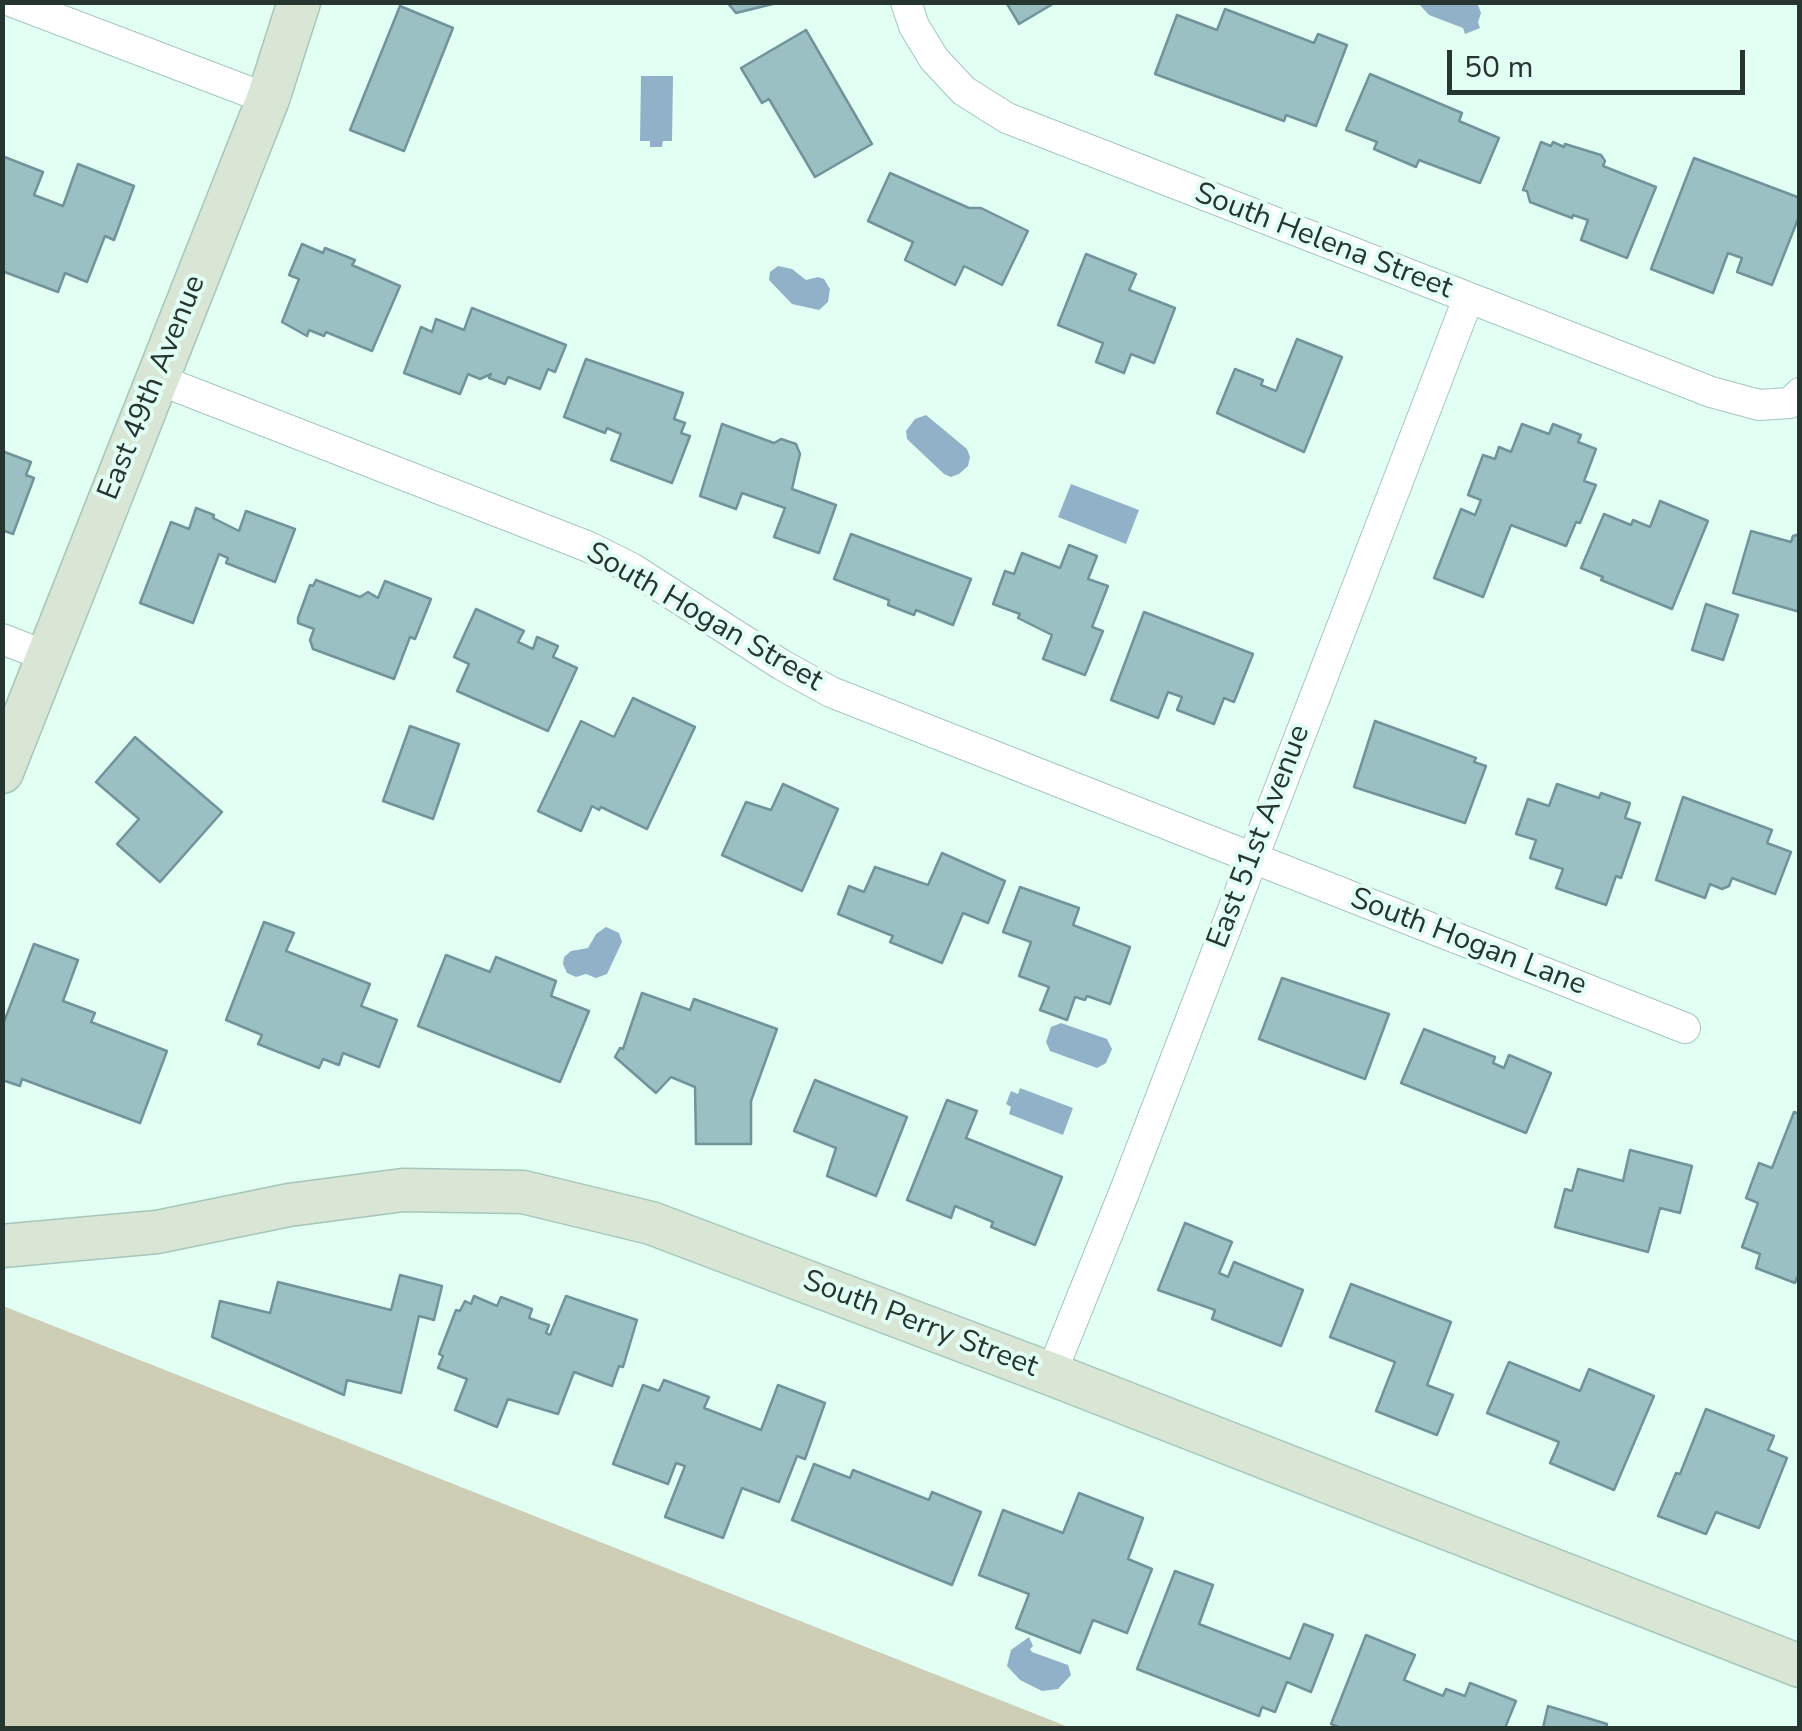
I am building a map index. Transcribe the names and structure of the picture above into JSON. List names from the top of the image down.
{
  "streets": {
    "street": [
      "South Helena Street",
      "East 49th Avenue",
      "South Hogan Street",
      "East 51st Avenue",
      "South Hogan Lane",
      "South Perry Street"
    ]
  },
  "crossings": [
    ["South Helena Street", "East 51st Avenue"],
    ["East 49th Avenue", "South Hogan Street"],
    ["South Hogan Street", "East 51st Avenue"],
    ["South Hogan Street", "South Hogan Lane"],
    ["East 51st Avenue", "South Hogan Lane"],
    ["East 51st Avenue", "South Perry Street"]
  ],
  "scale_bar": "50 m"
}
